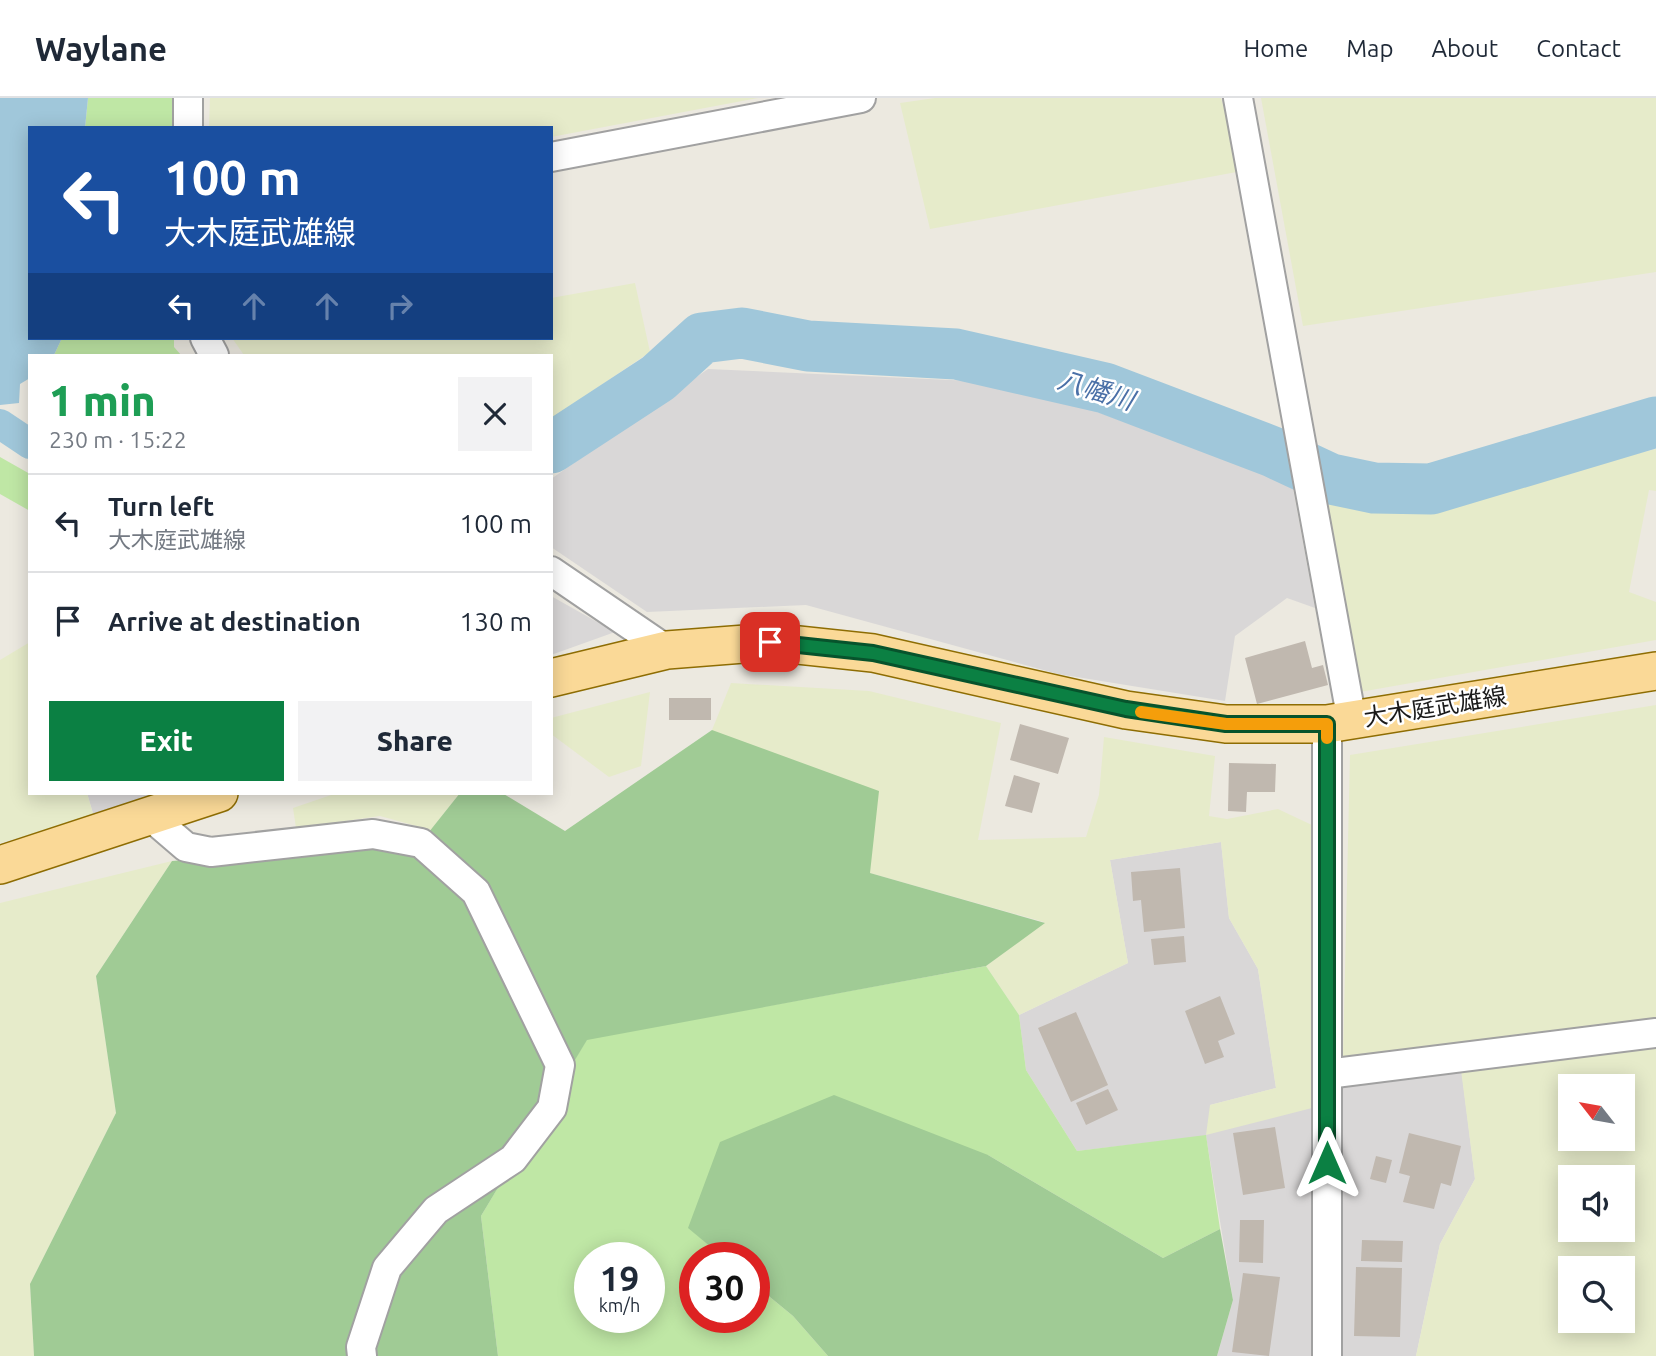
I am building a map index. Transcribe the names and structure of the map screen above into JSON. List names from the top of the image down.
{
  "streets": {
    "main road": ["大木庭武雄線"]
  },
  "water": ["八幡川"],
  "north": "top left",
  "page": {
    "header": "Waylane",
    "nav": [
      "Home",
      "Map",
      "About",
      "Contact"
    ],
    "turn": ["100 m", "大木庭武雄線"],
    "heading": ["1 min", "230 m · 15:22"],
    "list": [
      {
        "name": "Turn left",
        "note": "大木庭武雄線",
        "value": "100 m"
      },
      {
        "name": "Arrive at destination",
        "value": "130 m"
      }
    ],
    "buttons": ["Exit", "Share"],
    "speed": "19 km/h",
    "limit": "30"
  }
}
